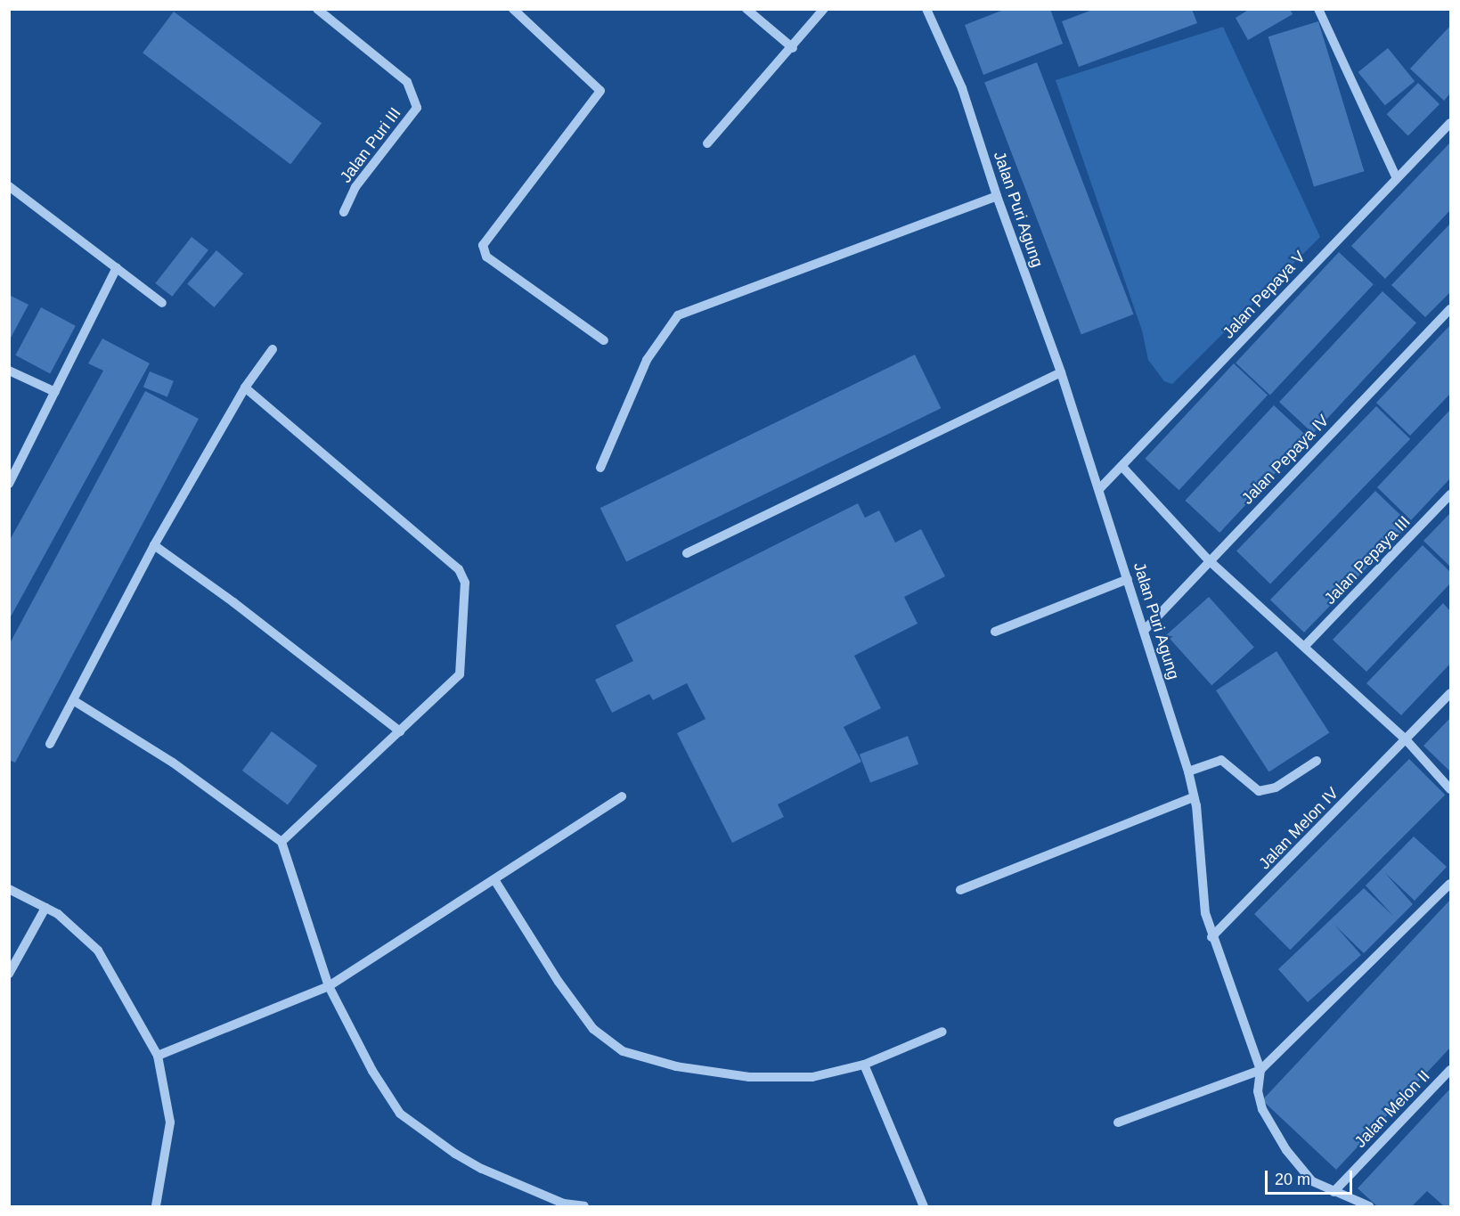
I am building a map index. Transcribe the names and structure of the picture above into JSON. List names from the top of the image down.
{
  "streets": {
    "street": [
      "Jalan Puri III",
      "Jalan Puri Agung",
      "Jalan Pepaya V",
      "Jalan Pepaya IV",
      "Jalan Pepaya III",
      "Jalan Melon IV",
      "Jalan Melon II"
    ]
  },
  "crossings": [
    ["Jalan Puri Agung", "Jalan Pepaya V"],
    ["Jalan Puri Agung", "Jalan Pepaya IV"],
    ["Jalan Puri Agung", "Jalan Melon IV"],
    ["Jalan Puri Agung", "Jalan Melon II"]
  ],
  "scale_bar": "20 m"
}
